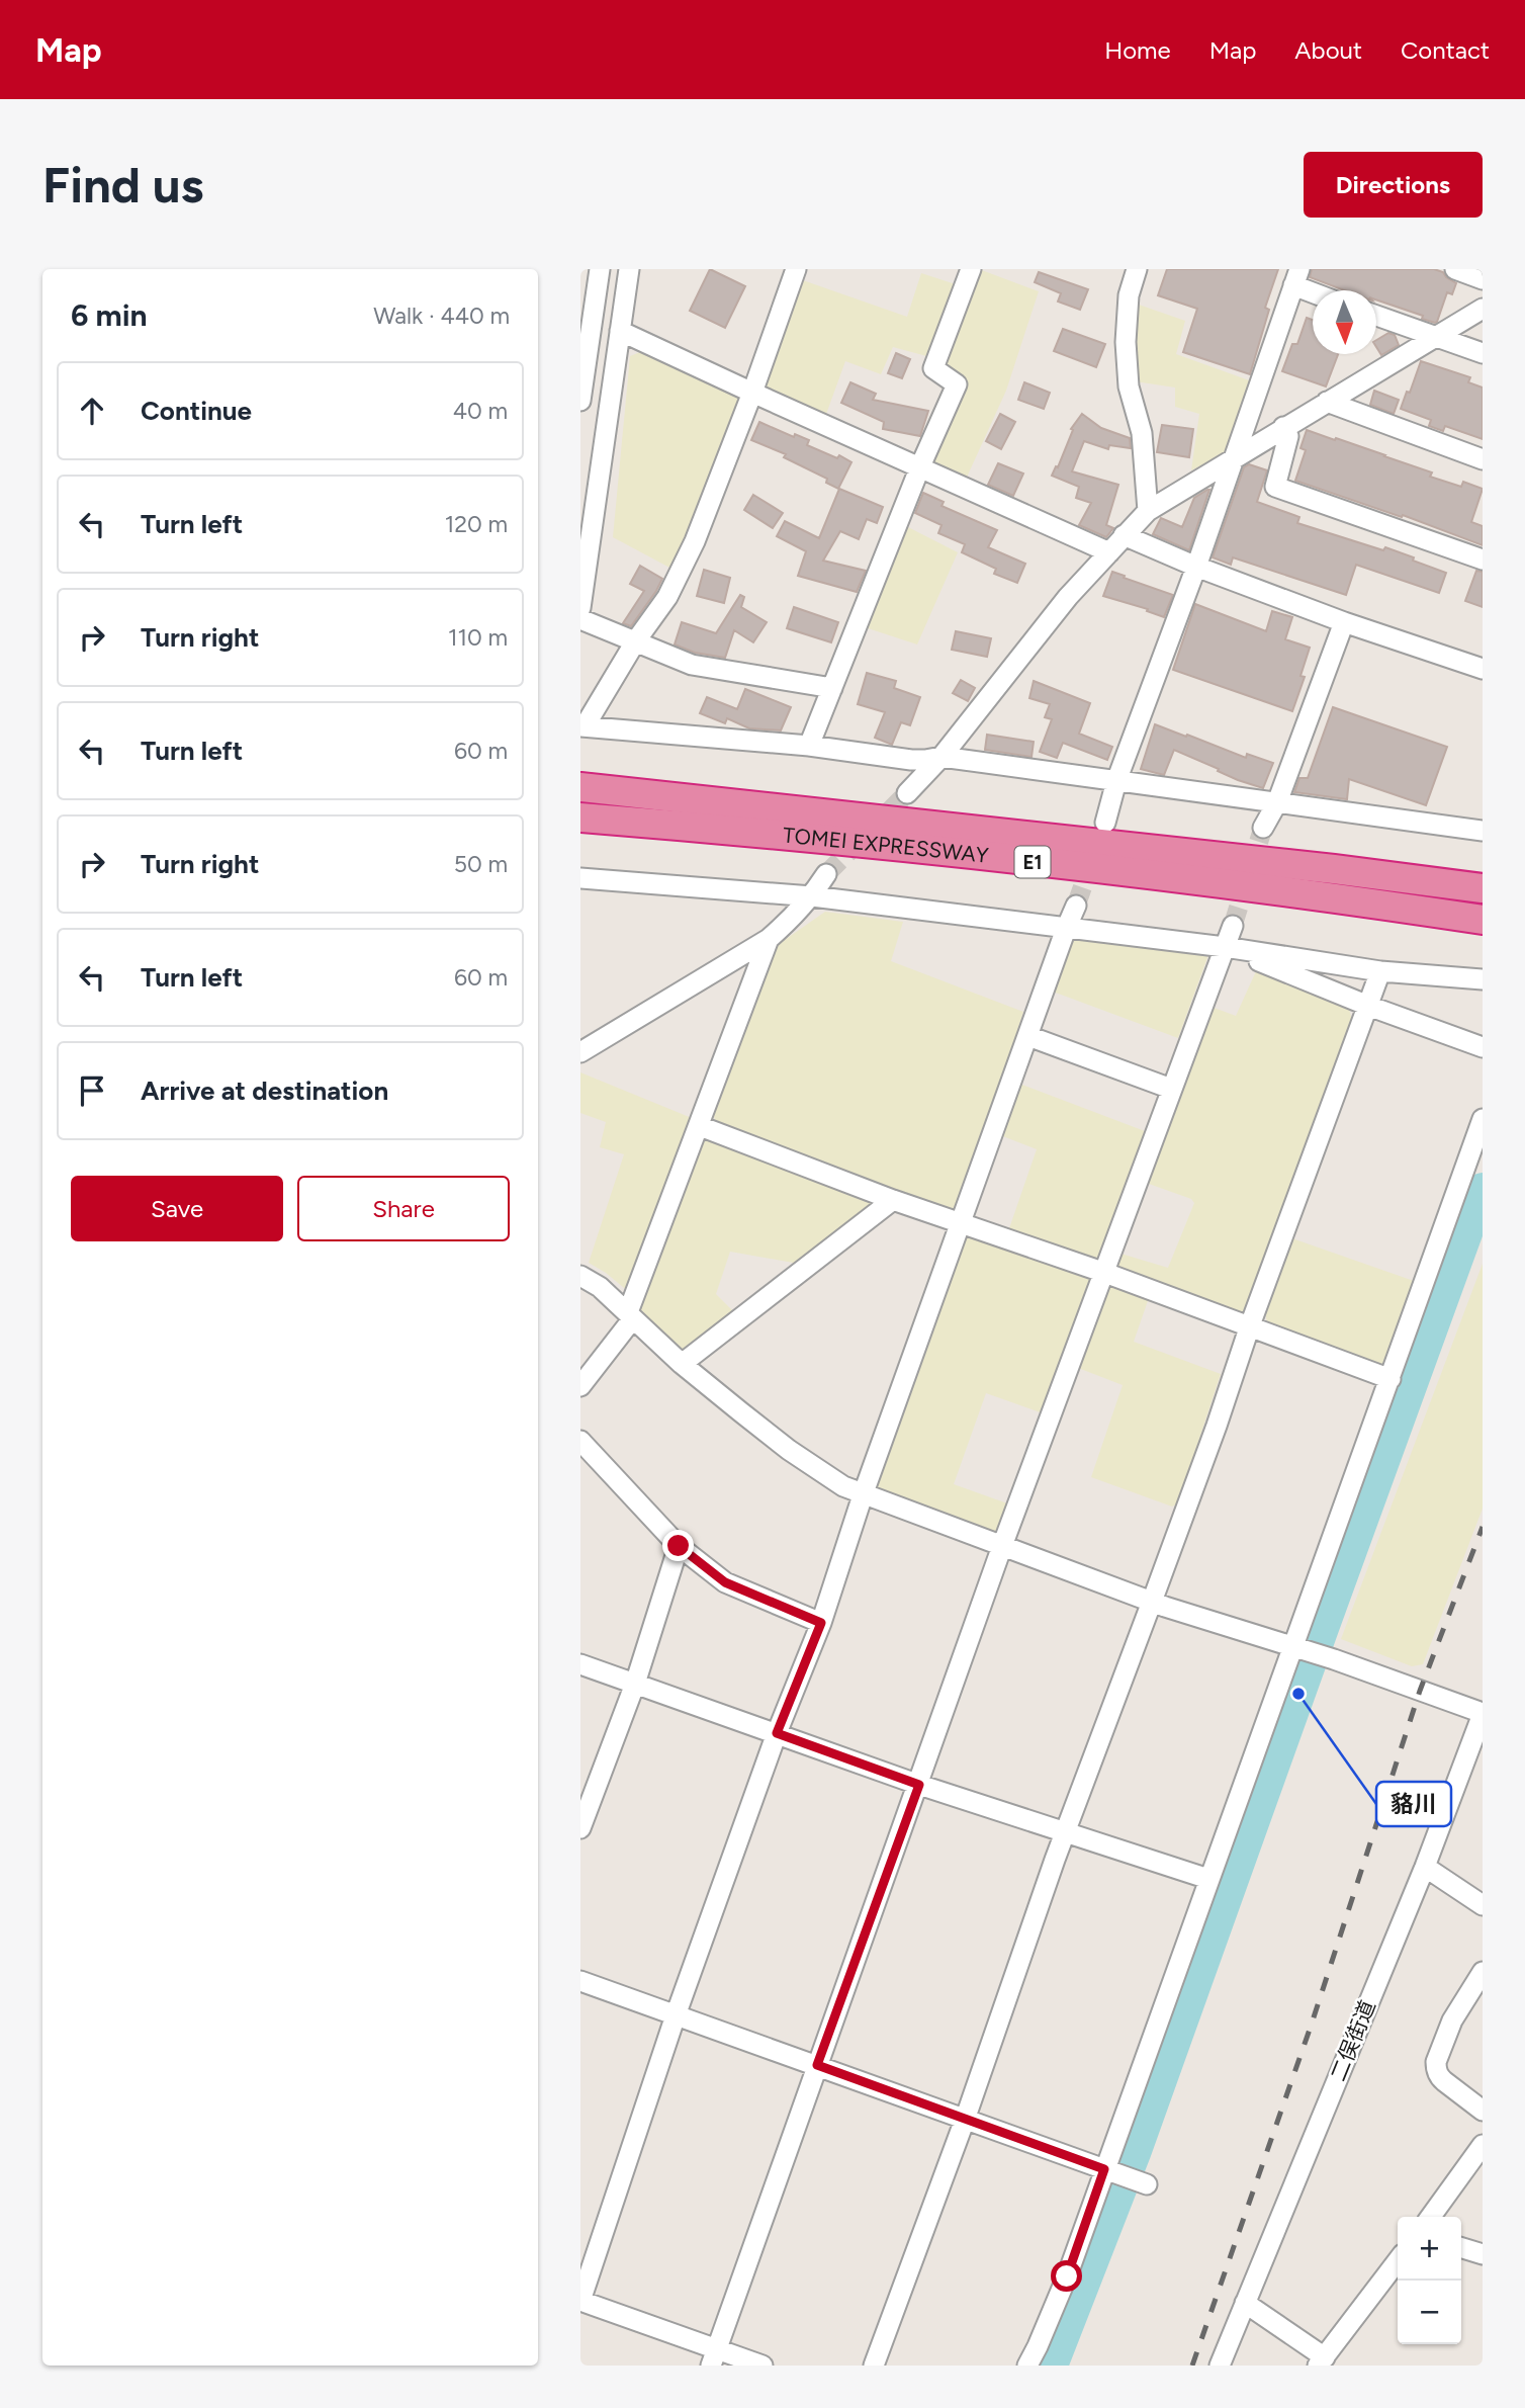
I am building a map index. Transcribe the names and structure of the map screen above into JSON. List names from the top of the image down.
{
  "streets": {
    "highway": ["TOMEI EXPRESSWAY", "E1"],
    "street": ["二俣街道"]
  },
  "places": ["貉川"],
  "north": "bottom",
  "page": {
    "header": "Map",
    "nav": [
      "Home",
      "Map",
      "About",
      "Contact"
    ],
    "buttons": [
      "Directions",
      ["Save", "Share"]
    ],
    "title": "Find us",
    "heading": ["6 min", "Walk · 440 m"],
    "list": [
      ["Continue", "40 m"],
      ["Turn left", "120 m"],
      ["Turn right", "110 m"],
      ["Turn left", "60 m"],
      ["Turn right", "50 m"],
      ["Turn left", "60 m"],
      "Arrive at destination"
    ],
    "map_buttons": ["+", "−"]
  }
}
